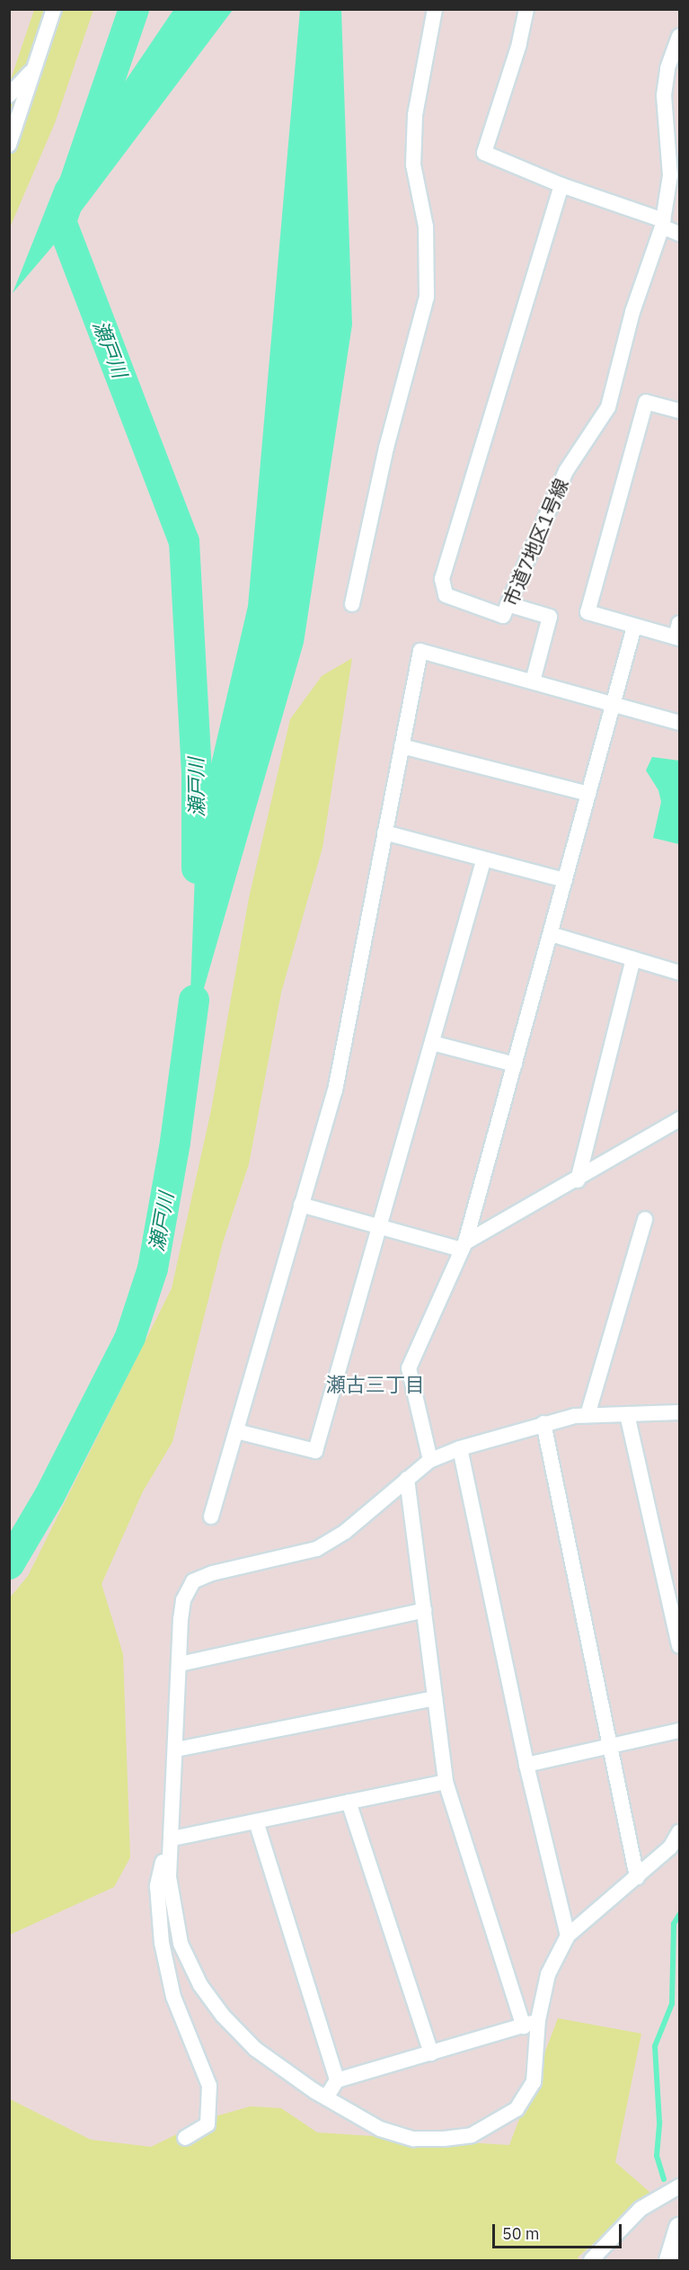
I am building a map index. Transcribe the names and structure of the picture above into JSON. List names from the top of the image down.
{
  "streets": {
    "street": ["市道7地区1号線"]
  },
  "districts": ["瀬古三丁目"],
  "water": ["瀬戸川"],
  "scale_bar": "50 m"
}
